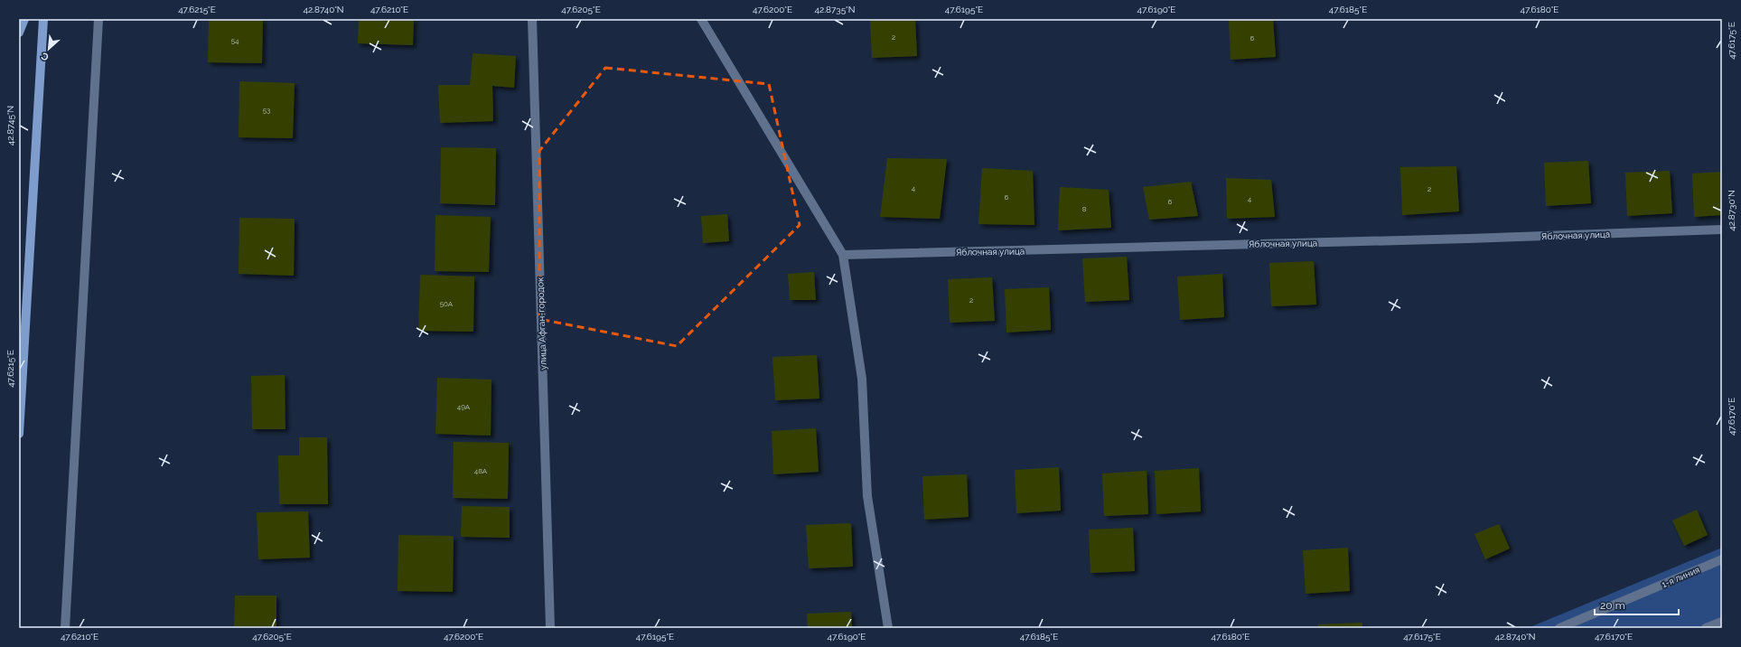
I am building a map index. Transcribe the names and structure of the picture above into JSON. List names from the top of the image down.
{
  "streets": {
    "street": ["Яблочная улица", "улица Афган-городок", "1-я линия"]
  },
  "house_numbers": [
    "2",
    "6",
    "54",
    "53",
    "4",
    "2",
    "6",
    "4",
    "6",
    "8",
    "2",
    "50А",
    "49А",
    "48А"
  ],
  "scale_bar": "20 m",
  "north": "bottom left",
  "coordinates": [
    "47.6215°E",
    "42.8740°N",
    "47.6210°E",
    "47.6205°E",
    "47.6200°E",
    "42.8735°N",
    "47.6195°E",
    "47.6190°E",
    "47.6185°E",
    "47.6180°E",
    "47.6175°E",
    "42.8745°N",
    "42.8730°N",
    "47.6170°E"
  ]
}
